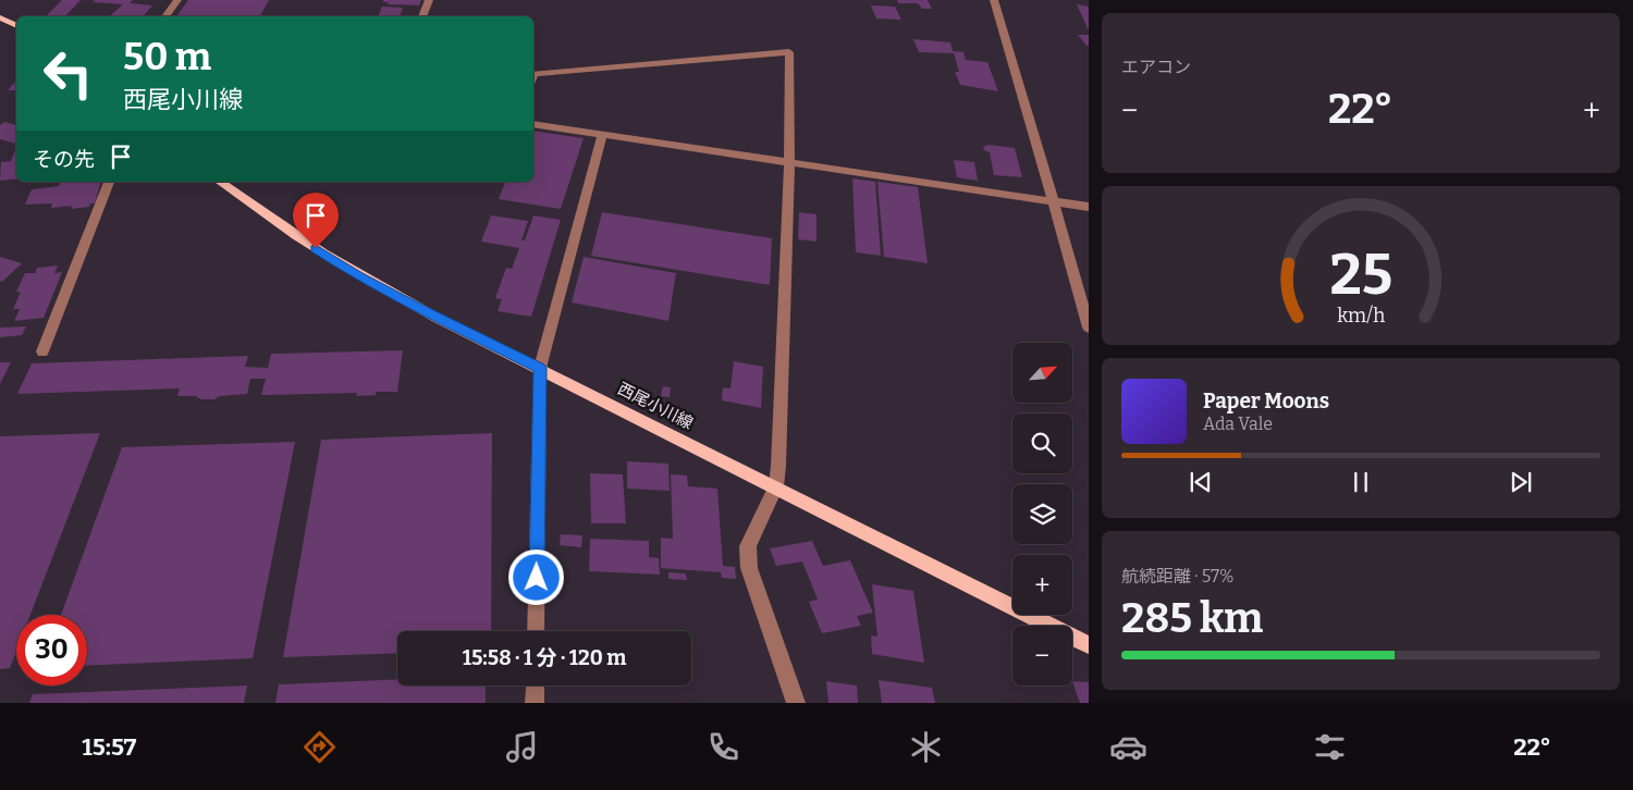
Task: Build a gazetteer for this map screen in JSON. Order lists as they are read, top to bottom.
{
  "streets": {
    "main road": ["西尾小川線"]
  },
  "north": "top right",
  "page": {
    "tile": [
      "エアコン",
      ["航続距離 · 57%", "285 km"]
    ],
    "turn": ["50 m", "西尾小川線"],
    "heat": ["−", "22°", "+"],
    "then": "その先",
    "map_buttons": ["+", "−"],
    "song": ["Paper Moons", "Ada Vale"],
    "limit": "30",
    "trip": "15:58 · 1 分 · 120 m",
    "tabs": ["15:57", "22°"],
    "gauge": ["25", "km/h"]
  }
}
